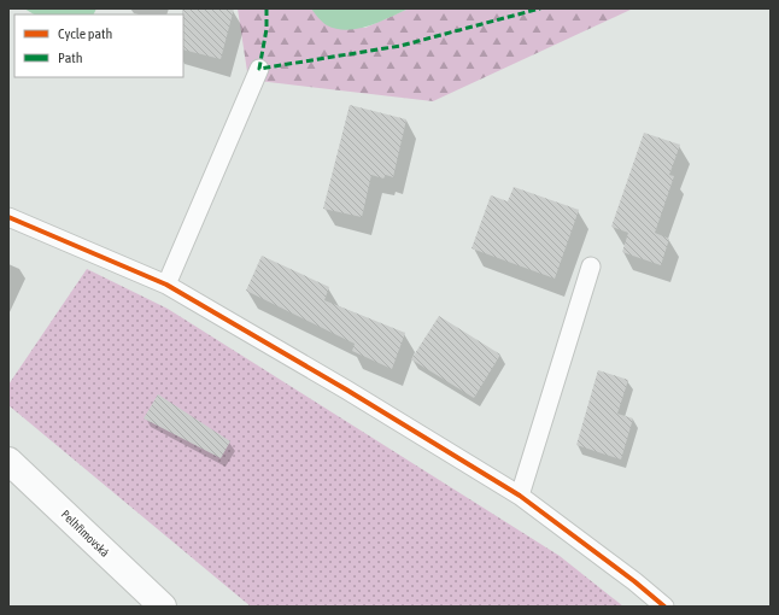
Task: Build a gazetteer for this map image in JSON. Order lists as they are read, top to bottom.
{
  "streets": {
    "main road": ["Pelhřimovská"]
  },
  "legend": ["Cycle path", "Path"]
}
